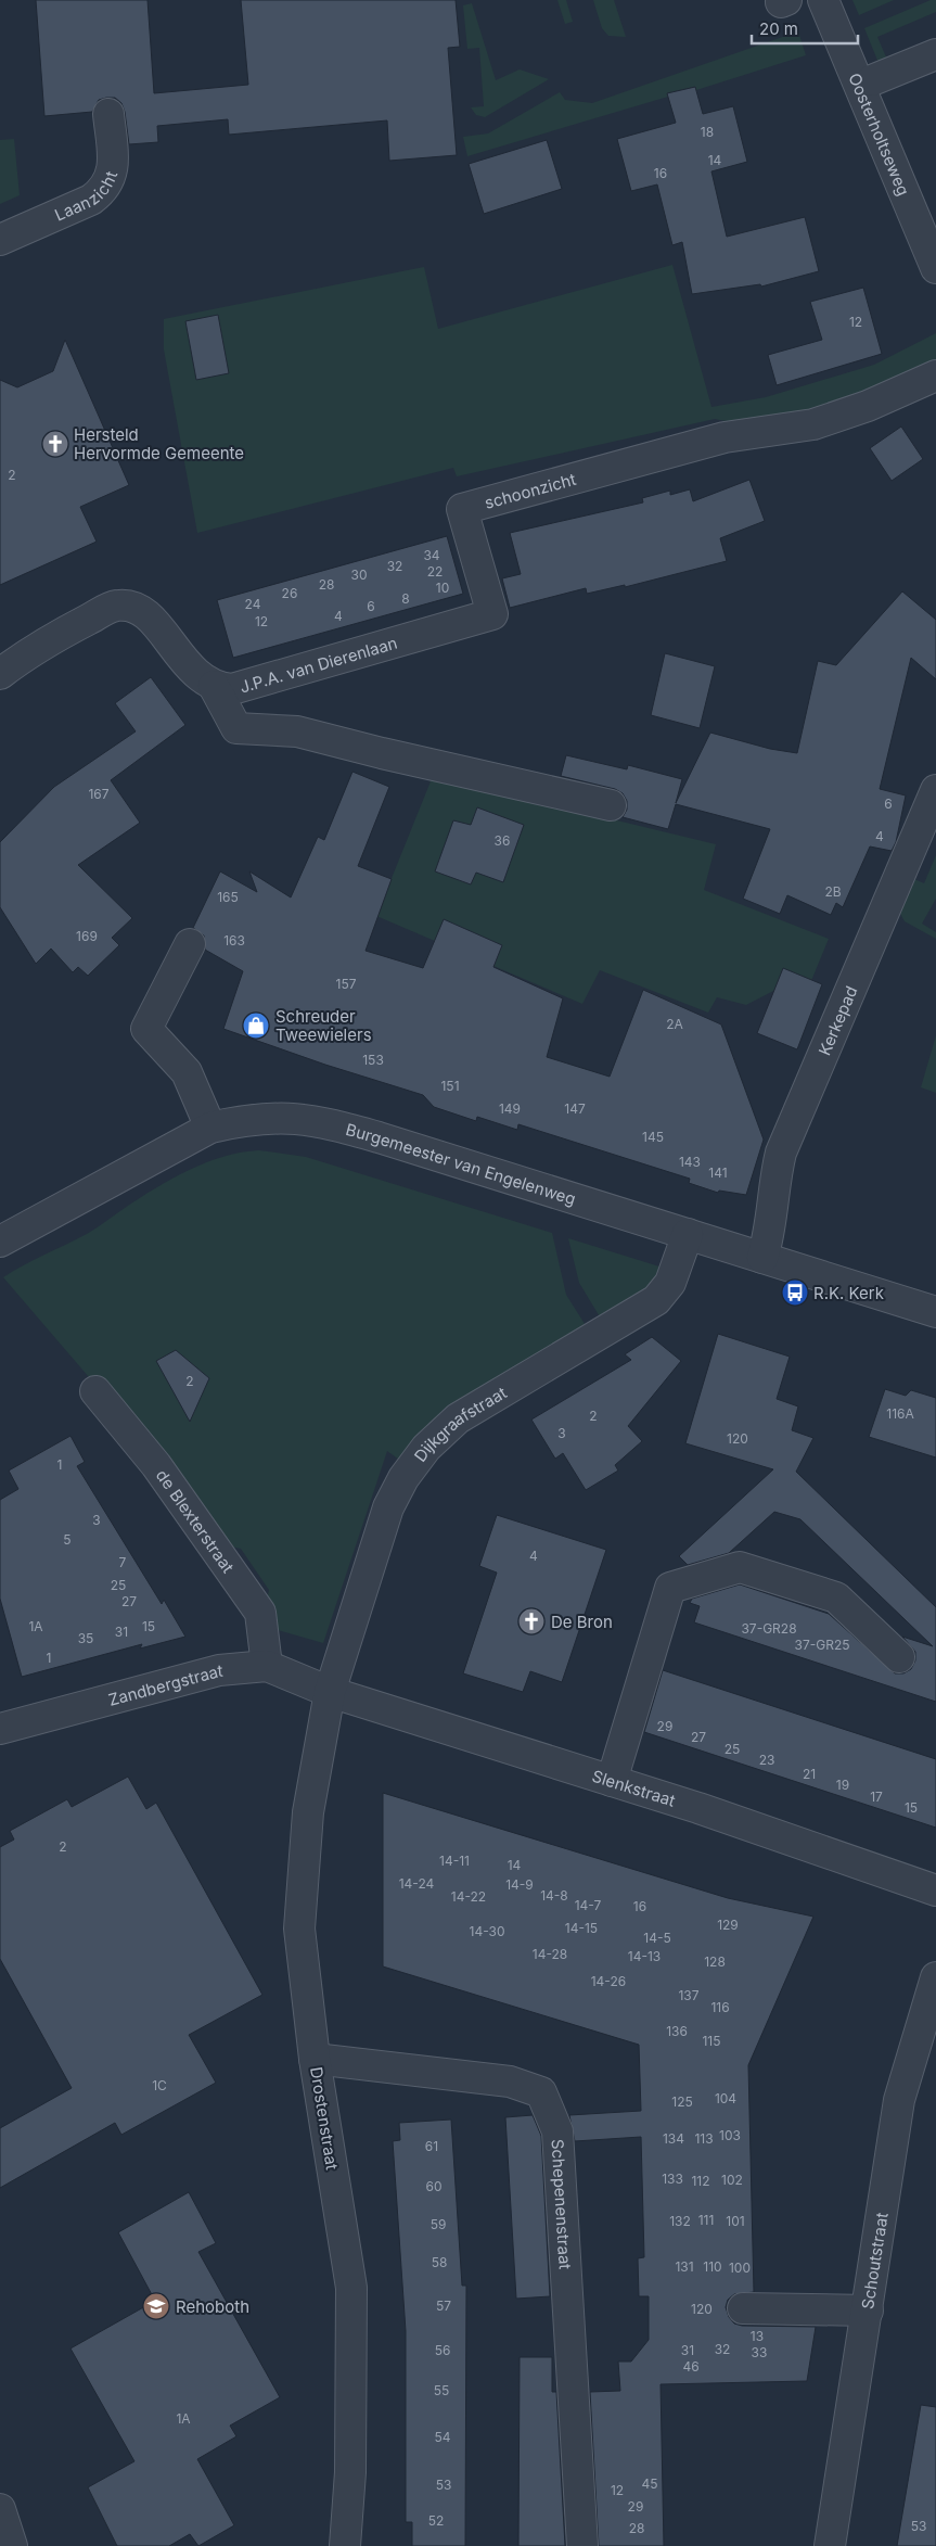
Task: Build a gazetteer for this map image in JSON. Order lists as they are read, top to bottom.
{
  "streets": {
    "street": [
      "Oosterholtseweg",
      "Laanzicht",
      "schoonzicht",
      "J.P.A. van Dierenlaan",
      "Kerkepad",
      "Burgemeester van Engelenweg",
      "Dijkgraafstraat",
      "de Blexterstraat",
      "Zandbergstraat",
      "Slenkstraat",
      "Drostenstraat",
      "Schepenenstraat",
      "Schoutstraat"
    ]
  },
  "crossings": [
    ["schoonzicht", "J.P.A. van Dierenlaan"],
    ["Kerkepad", "Burgemeester van Engelenweg"],
    ["Burgemeester van Engelenweg", "Dijkgraafstraat"],
    ["Dijkgraafstraat", "Zandbergstraat"],
    ["Dijkgraafstraat", "Slenkstraat"],
    ["Dijkgraafstraat", "Drostenstraat"],
    ["de Blexterstraat", "Zandbergstraat"],
    ["Zandbergstraat", "Slenkstraat"],
    ["Zandbergstraat", "Drostenstraat"],
    ["Slenkstraat", "Drostenstraat"],
    ["Drostenstraat", "Schepenenstraat"]
  ],
  "places": {
    "church": ["Hersteld Hervormde Gemeente", "De Bron"],
    "shop": ["Schreuder Tweewielers"],
    "bus stop": ["R.K. Kerk"],
    "school or university": ["Rehoboth"]
  },
  "house_numbers": [
    "18",
    "14",
    "16",
    "12",
    "2",
    "34",
    "32",
    "22",
    "30",
    "28",
    "10",
    "26",
    "8",
    "24",
    "6",
    "4",
    "12",
    "167",
    "6",
    "4",
    "36",
    "2B",
    "165",
    "169",
    "163",
    "157",
    "2A",
    "153",
    "151",
    "149",
    "147",
    "145",
    "143",
    "141",
    "2",
    "116A",
    "2",
    "3",
    "120",
    "1",
    "3",
    "5",
    "4",
    "7",
    "25",
    "27",
    "1A",
    "15",
    "37-GR28",
    "31",
    "35",
    "37-GR25",
    "1",
    "29",
    "27",
    "25",
    "23",
    "21",
    "19",
    "17",
    "15",
    "2",
    "14-11",
    "14",
    "14-24",
    "14-9",
    "14-8",
    "14-22",
    "14-7",
    "16",
    "129",
    "14-15",
    "14-30",
    "14-5",
    "14-28",
    "14-13",
    "128",
    "14-26",
    "137",
    "116",
    "136",
    "115",
    "1C",
    "104",
    "125",
    "103",
    "134",
    "113",
    "61",
    "133",
    "102",
    "112",
    "60",
    "111",
    "132",
    "101",
    "59",
    "58",
    "131",
    "110",
    "100",
    "57",
    "120",
    "13",
    "32",
    "56",
    "31",
    "33",
    "46",
    "55",
    "1A",
    "54",
    "45",
    "53",
    "12",
    "29",
    "52",
    "53",
    "28"
  ],
  "scale_bar": "20 m"
}
